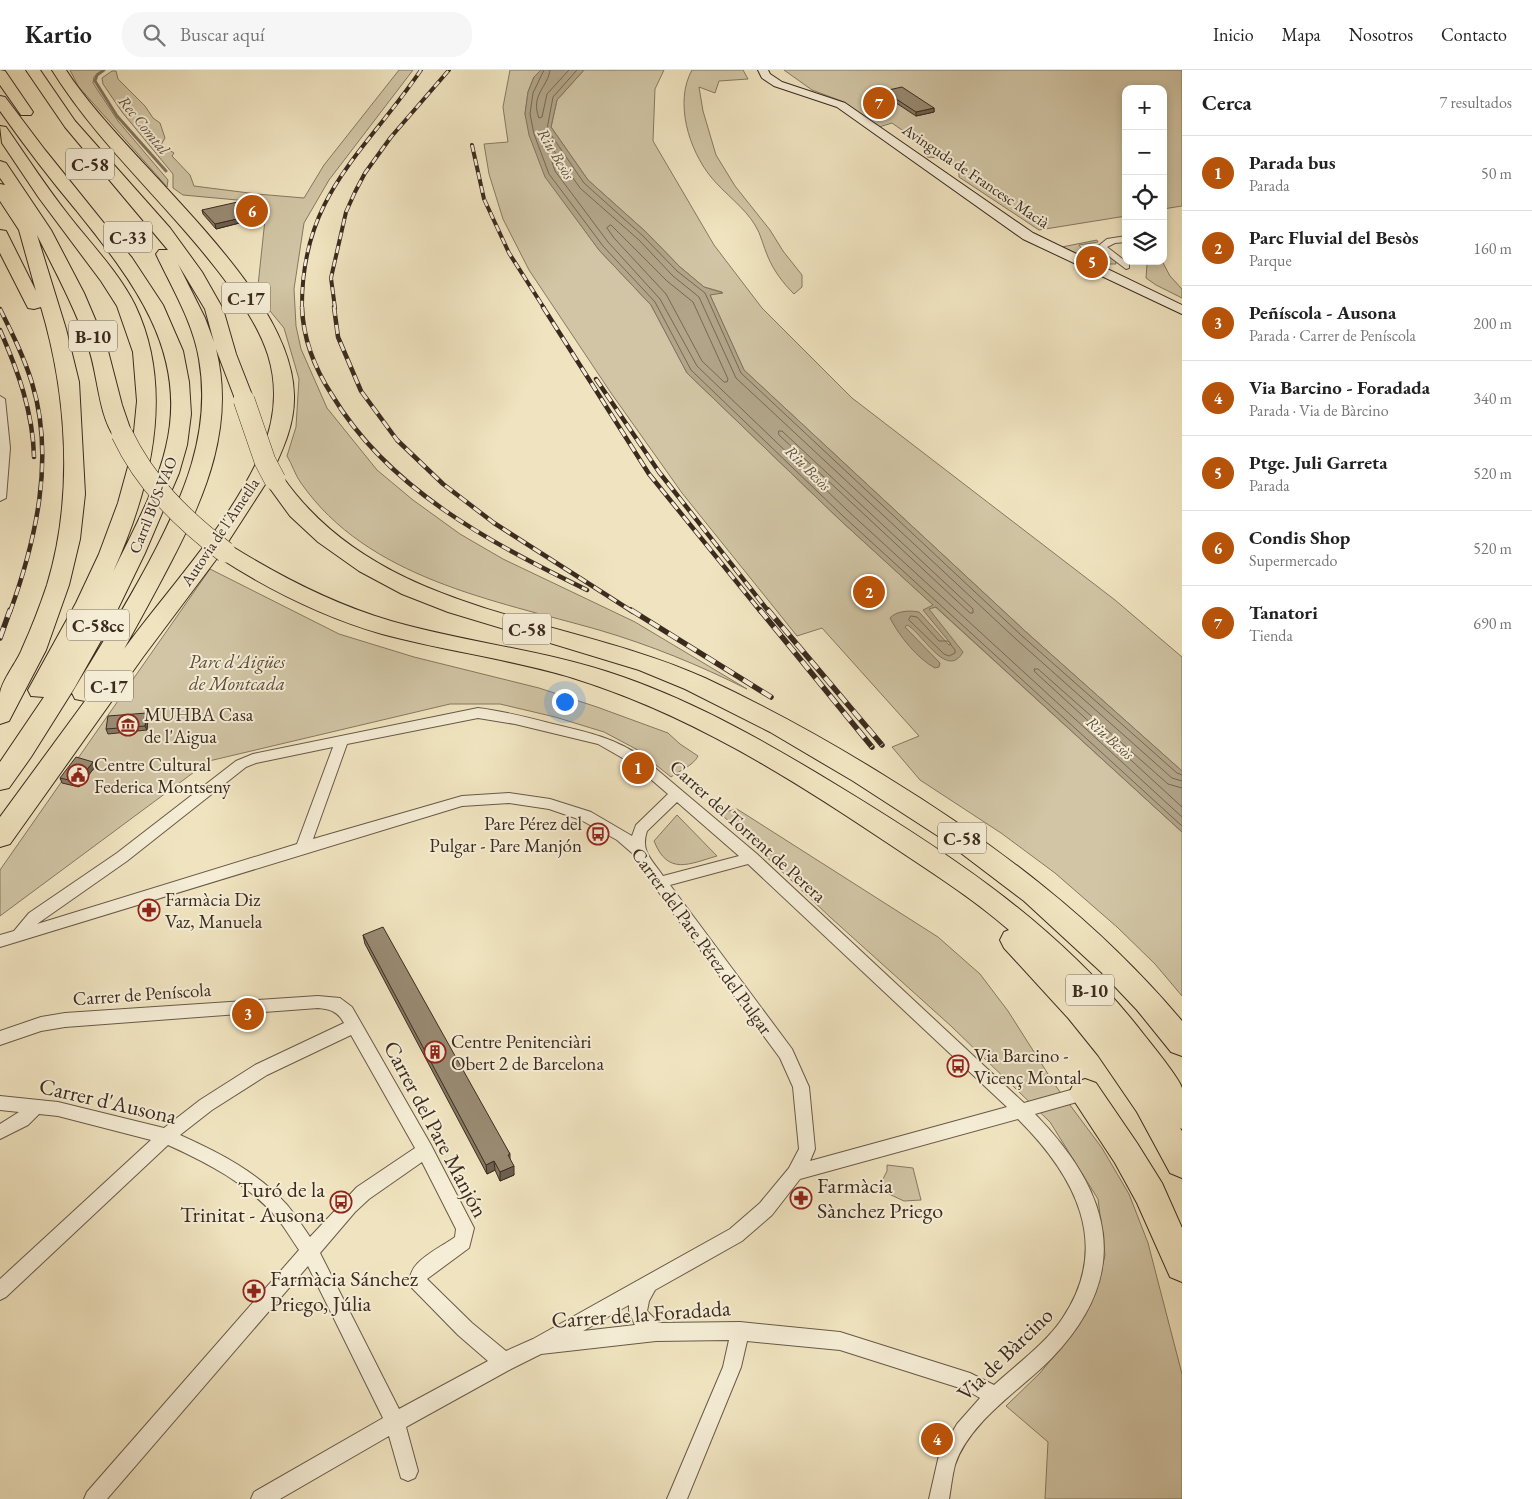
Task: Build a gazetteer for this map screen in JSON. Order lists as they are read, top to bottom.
{
  "streets": {
    "highway": [
      "C-58",
      "C-33",
      "C-17",
      "B-10",
      "Carril BUS-VAO",
      "Autovia de l'Ametlla",
      "C-58cc"
    ],
    "street": [
      "Avinguda de Francesc Macià",
      "Carrer del Torrent de Perera",
      "Carrer del Pare Pérez del Pulgar",
      "Carrer de Peníscola",
      "Carrer d'Ausona",
      "Carrer del Pare Manjón",
      "Carrer de la Foradada",
      "Via de Bàrcino"
    ]
  },
  "crossings": [
    ["C-58", "C-33"],
    ["C-33", "Carril BUS-VAO"],
    ["Carrer del Torrent de Perera", "Carrer del Pare Pérez del Pulgar"],
    ["Carrer del Torrent de Perera", "Via de Bàrcino"],
    ["Carrer del Pare Pérez del Pulgar", "Carrer de la Foradada"],
    ["Carrer de Peníscola", "Carrer del Pare Manjón"],
    ["Carrer d'Ausona", "Carrer de la Foradada"],
    ["Carrer del Pare Manjón", "Carrer de la Foradada"],
    ["Carrer de la Foradada", "Via de Bàrcino"]
  ],
  "water": ["Rec Comtal", "Riu Besòs"],
  "parks": ["Parc d'Aigües de Montcada"],
  "places": {
    "museum": ["MUHBA Casa de l'Aigua"],
    "public building": ["Centre Cultural Federica Montseny"],
    "bus stop": ["Pare Pérez del Pulgar - Pare Manjón", "Via Barcino - Vicenç Montal", "Turó de la Trinitat - Ausona"],
    "pharmacy": ["Farmàcia Diz Vaz, Manuela", "Farmàcia Sànchez Priego", "Farmàcia Sánchez Priego, Júlia"],
    "building": ["Centre Penitenciàri Obert 2 de Barcelona"]
  },
  "page": {
    "header": "Kartio",
    "search": "Buscar aquí",
    "nav": [
      "Inicio",
      "Mapa",
      "Nosotros",
      "Contacto"
    ],
    "heading": ["Cerca", "7 resultados"],
    "map_buttons": ["+", "−"],
    "pins": [
      "7",
      "6",
      "5",
      "2",
      "1",
      "3",
      "4"
    ],
    "list": [
      {
        "mark": "1",
        "name": "Parada bus",
        "note": "Parada",
        "value": "50 m"
      },
      {
        "mark": "2",
        "name": "Parc Fluvial del Besòs",
        "note": "Parque",
        "value": "160 m"
      },
      {
        "mark": "3",
        "name": "Peñíscola - Ausona",
        "note": "Parada · Carrer de Peníscola",
        "value": "200 m"
      },
      {
        "mark": "4",
        "name": "Via Barcino - Foradada",
        "note": "Parada · Via de Bàrcino",
        "value": "340 m"
      },
      {
        "mark": "5",
        "name": "Ptge. Juli Garreta",
        "note": "Parada",
        "value": "520 m"
      },
      {
        "mark": "6",
        "name": "Condis Shop",
        "note": "Supermercado",
        "value": "520 m"
      },
      {
        "mark": "7",
        "name": "Tanatori",
        "note": "Tienda",
        "value": "690 m"
      }
    ]
  }
}
